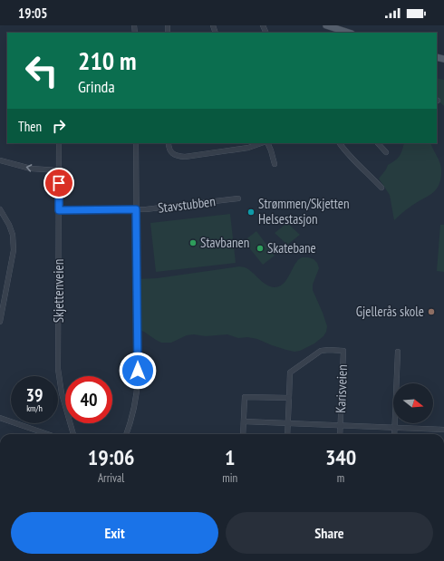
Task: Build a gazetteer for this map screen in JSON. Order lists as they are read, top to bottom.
{
  "streets": {
    "street": ["Stavstubben", "Skjettenveien", "Karisveien"]
  },
  "crossings": [
    ["Stavstubben", "Skjettenveien"]
  ],
  "places": [
    "Strømmen/Skjetten Helsestasjon",
    "Stavbanen",
    "Skatebane",
    "Gjellerås skole"
  ],
  "north": "right",
  "page": {
    "status": "19:05",
    "turn": ["210 m", "Grinda"],
    "then": "Then",
    "speed": "39 km/h",
    "limit": "40",
    "eta": [
      "19:06",
      "Arrival",
      "1",
      "min",
      "340",
      "m"
    ],
    "buttons": ["Exit", "Share"]
  }
}
